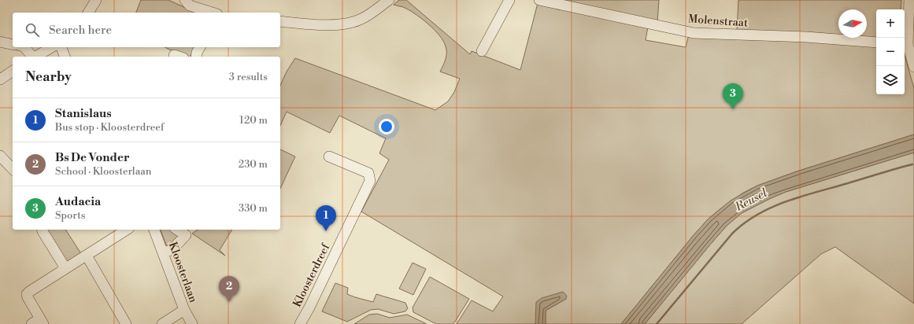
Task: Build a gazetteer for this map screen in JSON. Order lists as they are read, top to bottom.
{
  "streets": {
    "street": ["Molenstraat", "Kloosterlaan", "Kloosterdreef"]
  },
  "water": ["Reusel"],
  "north": "right",
  "page": {
    "map_buttons": ["+", "−"],
    "search": "Search here",
    "heading": ["Nearby", "3 results"],
    "pins": ["3", "1", "2"],
    "list": [
      {
        "mark": "1",
        "name": "Stanislaus",
        "note": "Bus stop · Kloosterdreef",
        "value": "120 m"
      },
      {
        "mark": "2",
        "name": "Bs De Vonder",
        "note": "School · Kloosterlaan",
        "value": "230 m"
      },
      {
        "mark": "3",
        "name": "Audacia",
        "note": "Sports",
        "value": "330 m"
      }
    ]
  }
}
